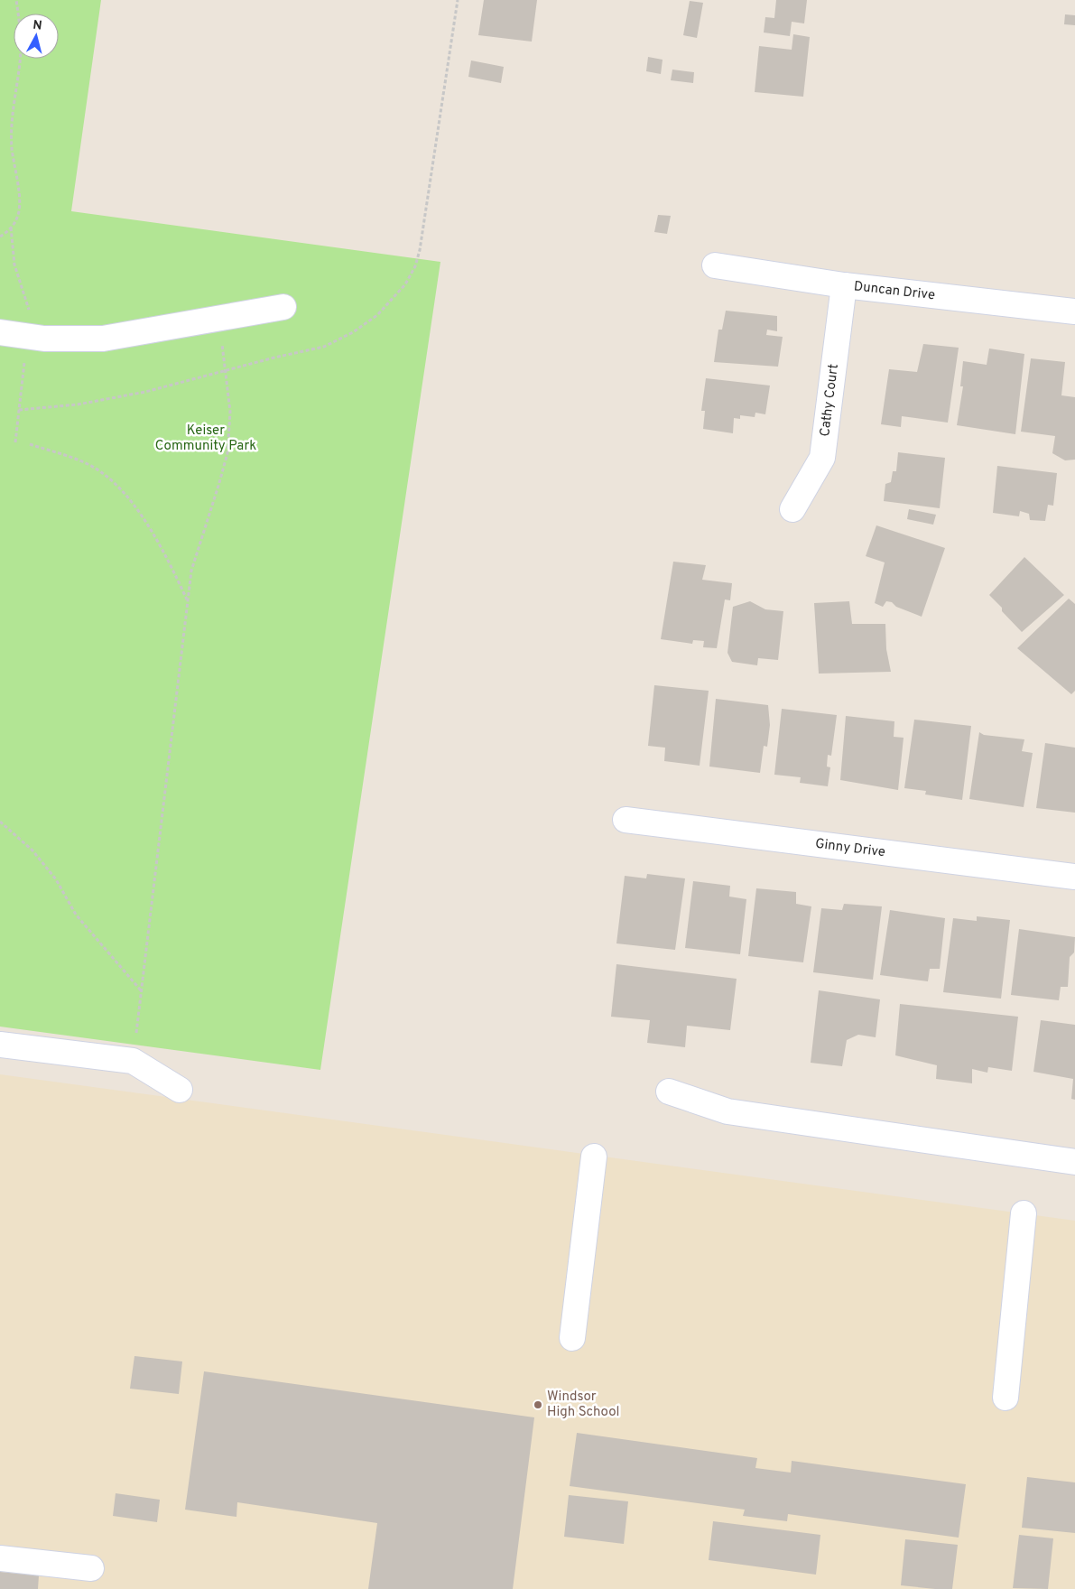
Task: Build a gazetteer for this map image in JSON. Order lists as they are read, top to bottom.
{
  "streets": {
    "street": ["Duncan Drive", "Cathy Court", "Ginny Drive"]
  },
  "crossings": [
    ["Duncan Drive", "Cathy Court"]
  ],
  "parks": ["Keiser Community Park"],
  "places": ["Windsor High School"],
  "north": "top"
}
